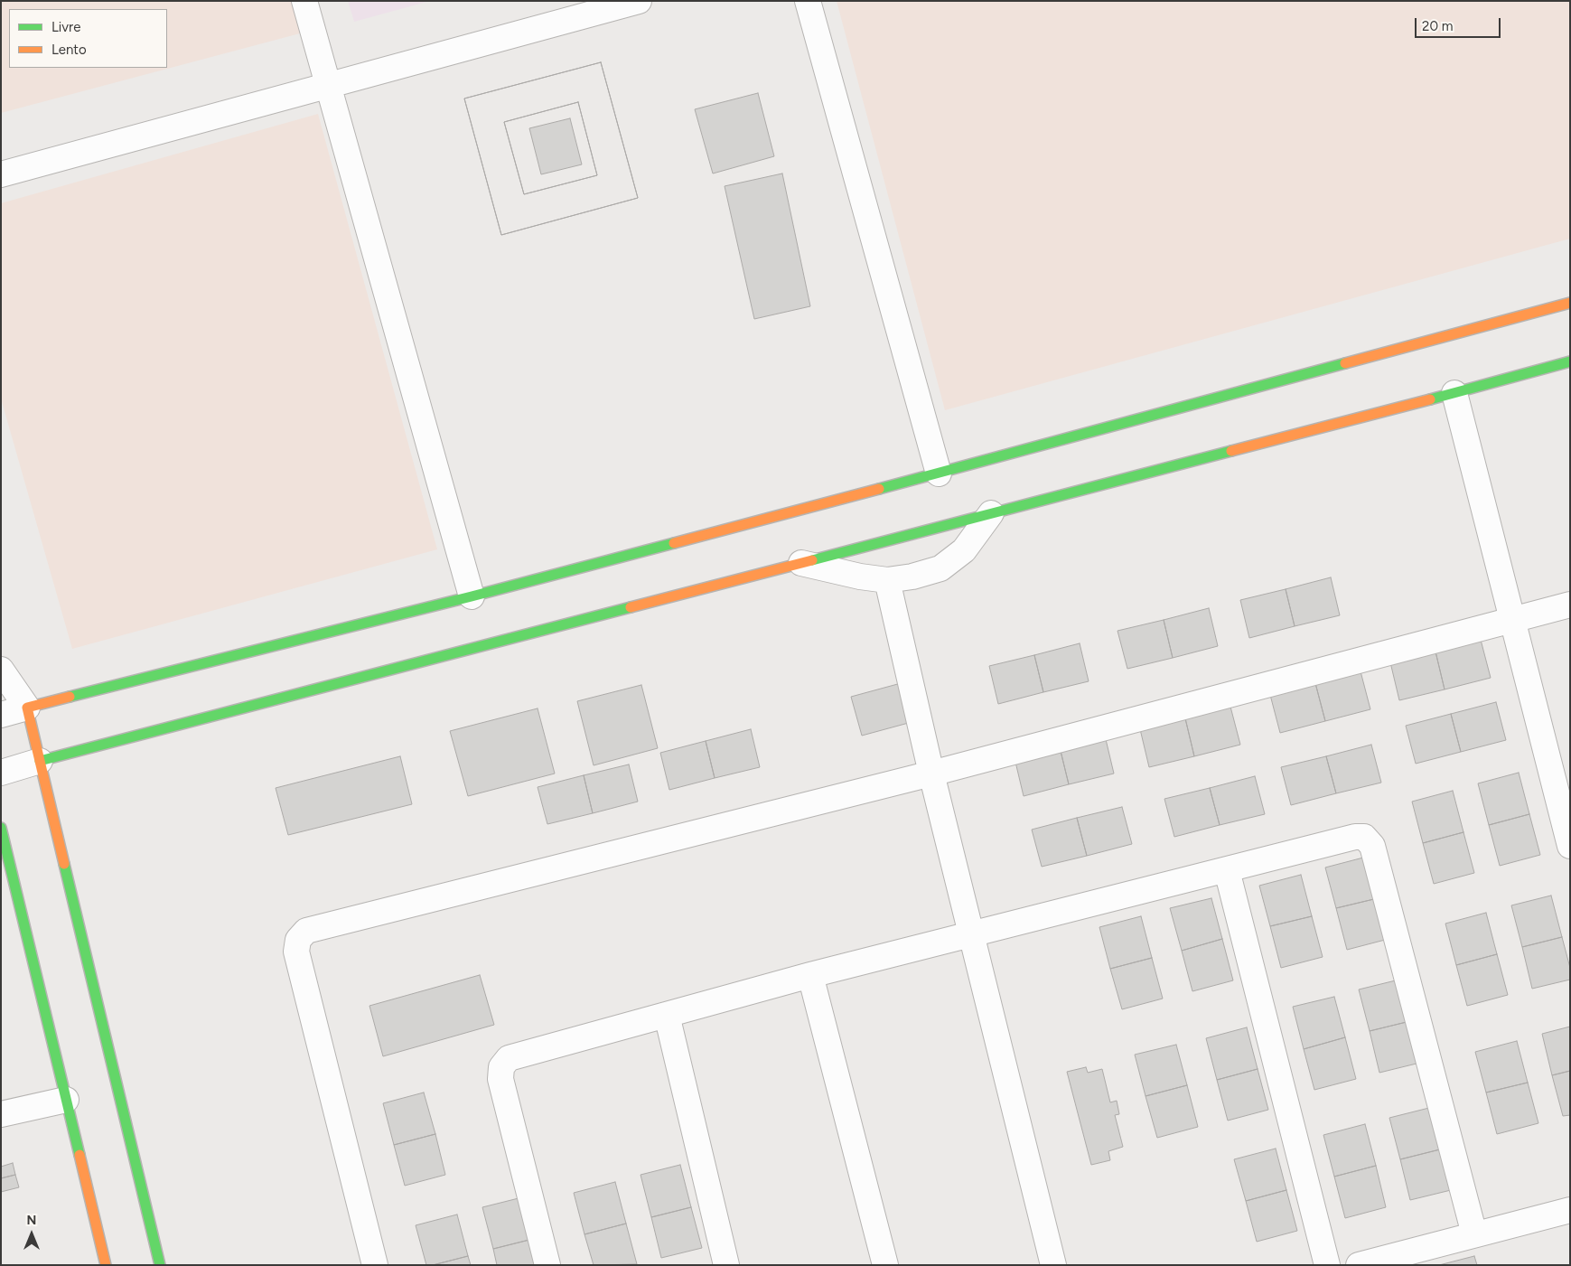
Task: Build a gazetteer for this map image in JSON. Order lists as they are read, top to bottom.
{
  "legend": ["Livre", "Lento"],
  "scale_bar": "20 m",
  "north": "top"
}
